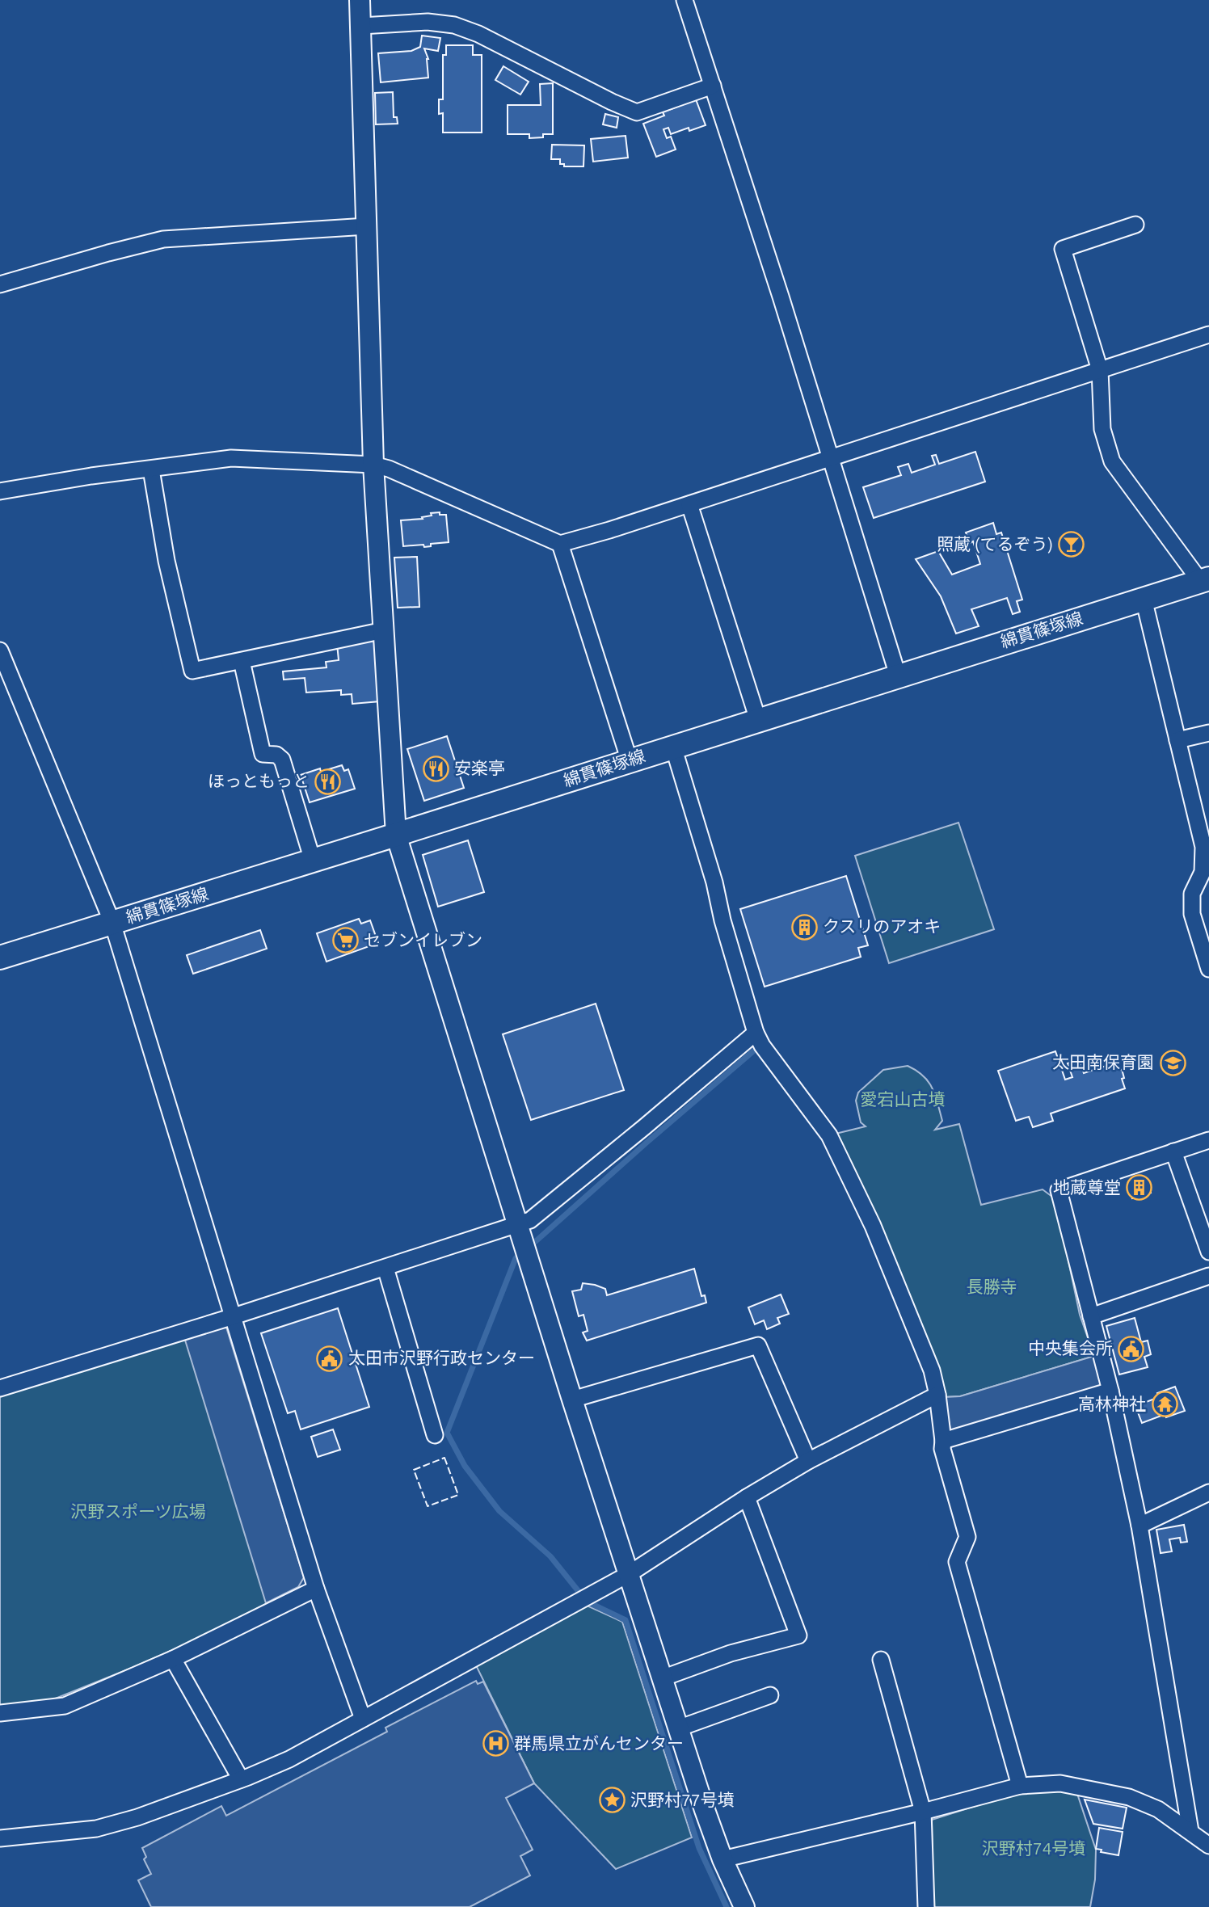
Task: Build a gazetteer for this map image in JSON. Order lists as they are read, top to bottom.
{
  "streets": {
    "main road": ["綿貫篠塚線"]
  },
  "parks": [
    "愛宕山古墳",
    "長勝寺",
    "沢野スポーツ広場",
    "沢野村74号墳"
  ],
  "places": {
    "bar": ["照蔵 (てるぞう)"],
    "restaurant": ["安楽亭", "ほっともっと"],
    "building": ["クスリのアオキ", "地蔵尊堂"],
    "supermarket": ["セブンイレブン"],
    "school or university": ["太田南保育園"],
    "public building": ["中央集会所", "太田市沢野行政センター"],
    "temple": ["高林神社"],
    "hospital": ["群馬県立がんセンター"],
    "place": ["沢野村77号墳"]
  }
}
